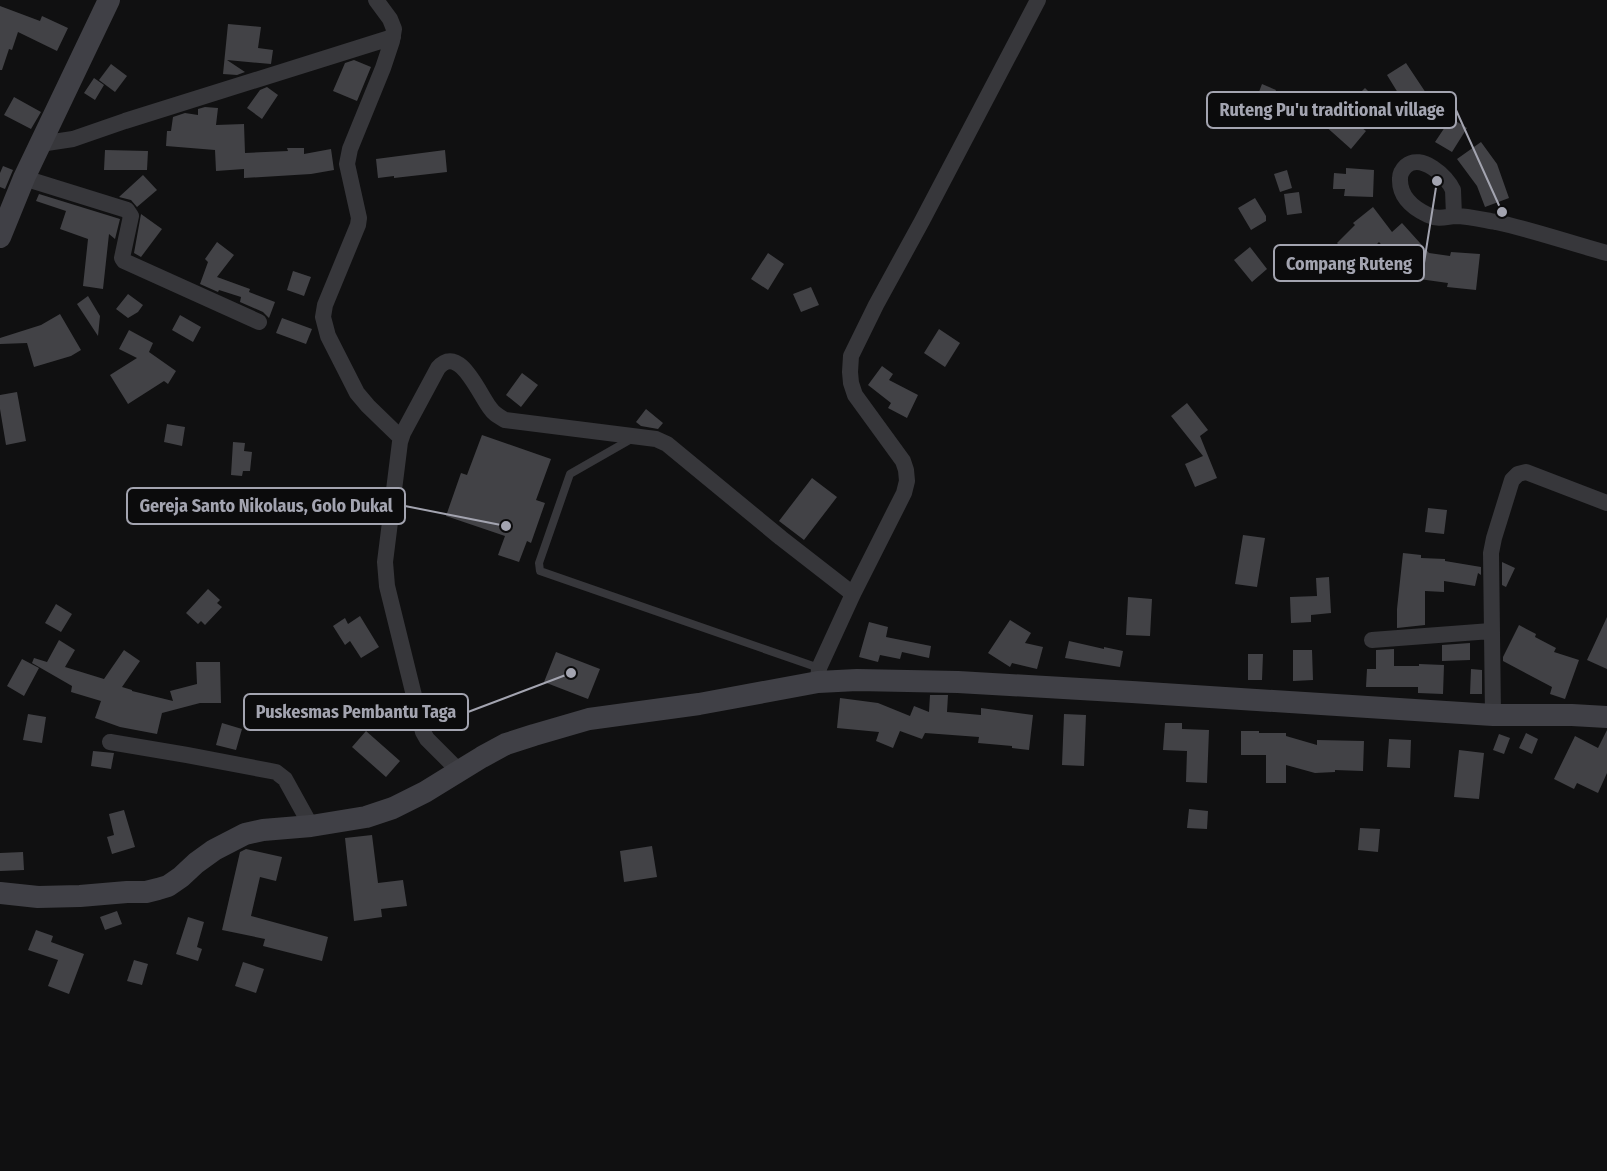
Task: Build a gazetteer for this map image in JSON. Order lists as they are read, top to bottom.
{
  "places": [
    "Compang Ruteng",
    "Ruteng Pu'u traditional village",
    "Gereja Santo Nikolaus, Golo Dukal",
    "Puskesmas Pembantu Taga"
  ]
}
